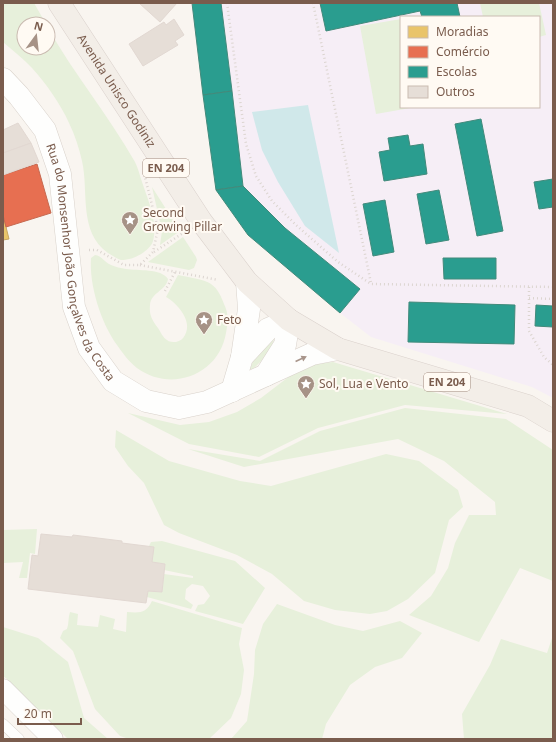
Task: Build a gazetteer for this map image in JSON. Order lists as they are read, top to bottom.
{
  "streets": {
    "main road": ["Avenida Unisco Godiniz", "EN 204"],
    "street": ["Rua do Monsenhor João Gonçalves da Costa"]
  },
  "crossings": [
    ["Avenida Unisco Godiniz", "EN 204"],
    ["Avenida Unisco Godiniz", "Rua do Monsenhor João Gonçalves da Costa"],
    ["EN 204", "Rua do Monsenhor João Gonçalves da Costa"]
  ],
  "places": {
    "place": ["Second Growing Pillar", "Feto", "Sol, Lua e Vento"]
  },
  "legend": [
    "Moradias",
    "Comércio",
    "Escolas",
    "Outros"
  ],
  "scale_bar": "20 m",
  "north": "top"
}
